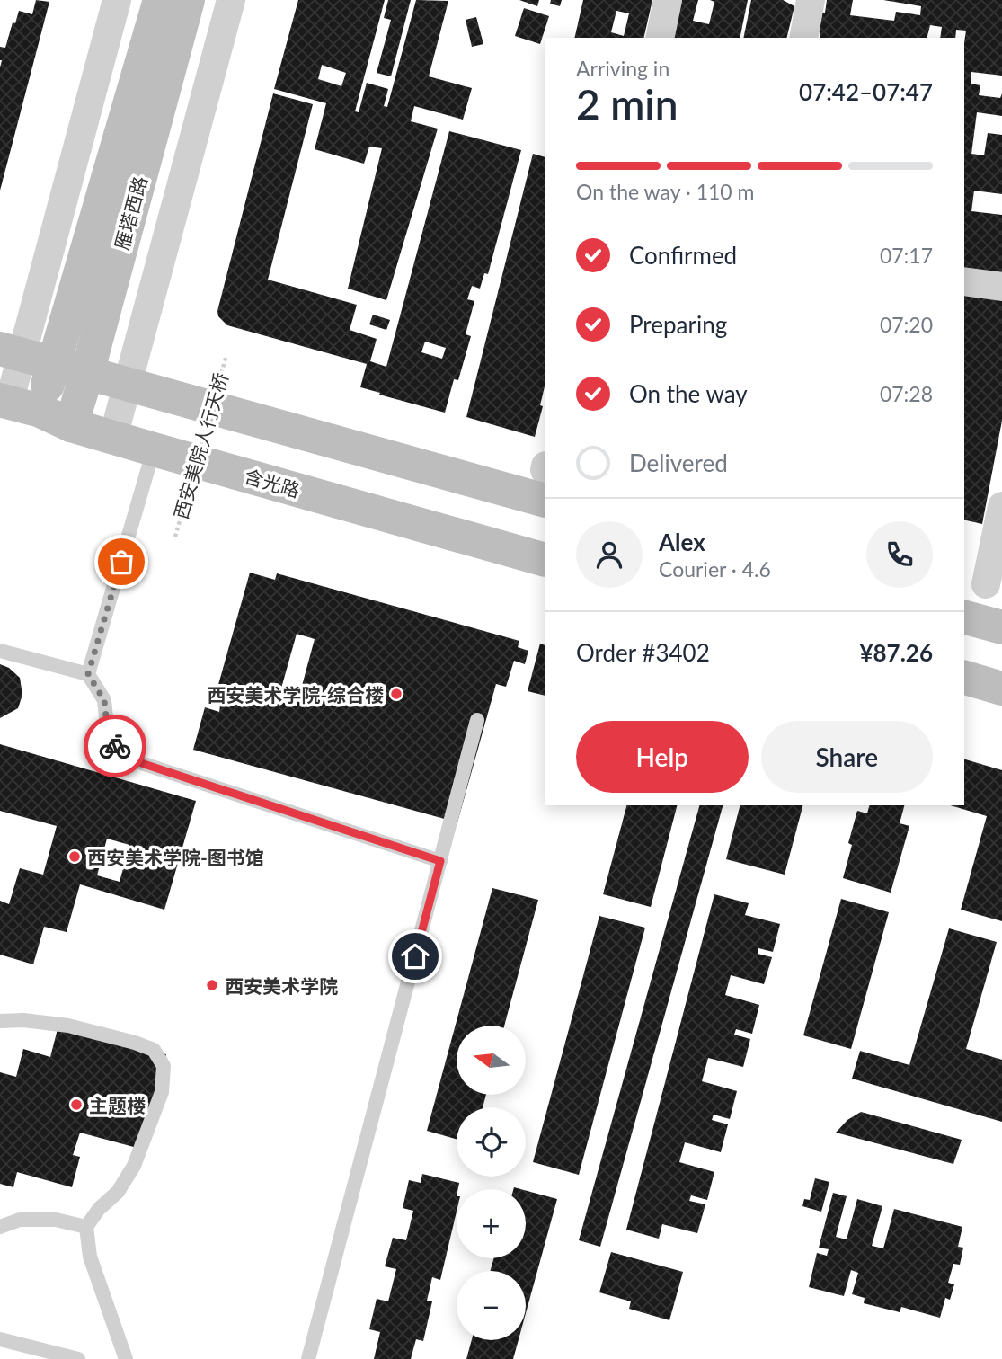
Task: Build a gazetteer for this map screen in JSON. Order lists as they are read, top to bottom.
{
  "streets": {
    "main road": ["雁塔西路", "含光路"],
    "path": ["西安美院人行天桥"]
  },
  "crossings": [
    ["雁塔西路", "含光路"]
  ],
  "places": [
    "西安美术学院-综合楼",
    "西安美术学院-图书馆",
    "西安美术学院",
    "主题楼"
  ],
  "north": "left",
  "page": {
    "heading": ["2 min", "Arriving in", "07:42–07:47"],
    "panel": [
      "Alex",
      "Courier · 4.6",
      "Order #3402",
      "¥87.26"
    ],
    "bar": "On the way · 110 m",
    "list": [
      ["Confirmed", "07:17"],
      ["Preparing", "07:20"],
      ["On the way", "07:28"],
      "Delivered"
    ],
    "buttons": ["Help", "Share"],
    "map_buttons": ["+", "−"]
  }
}
